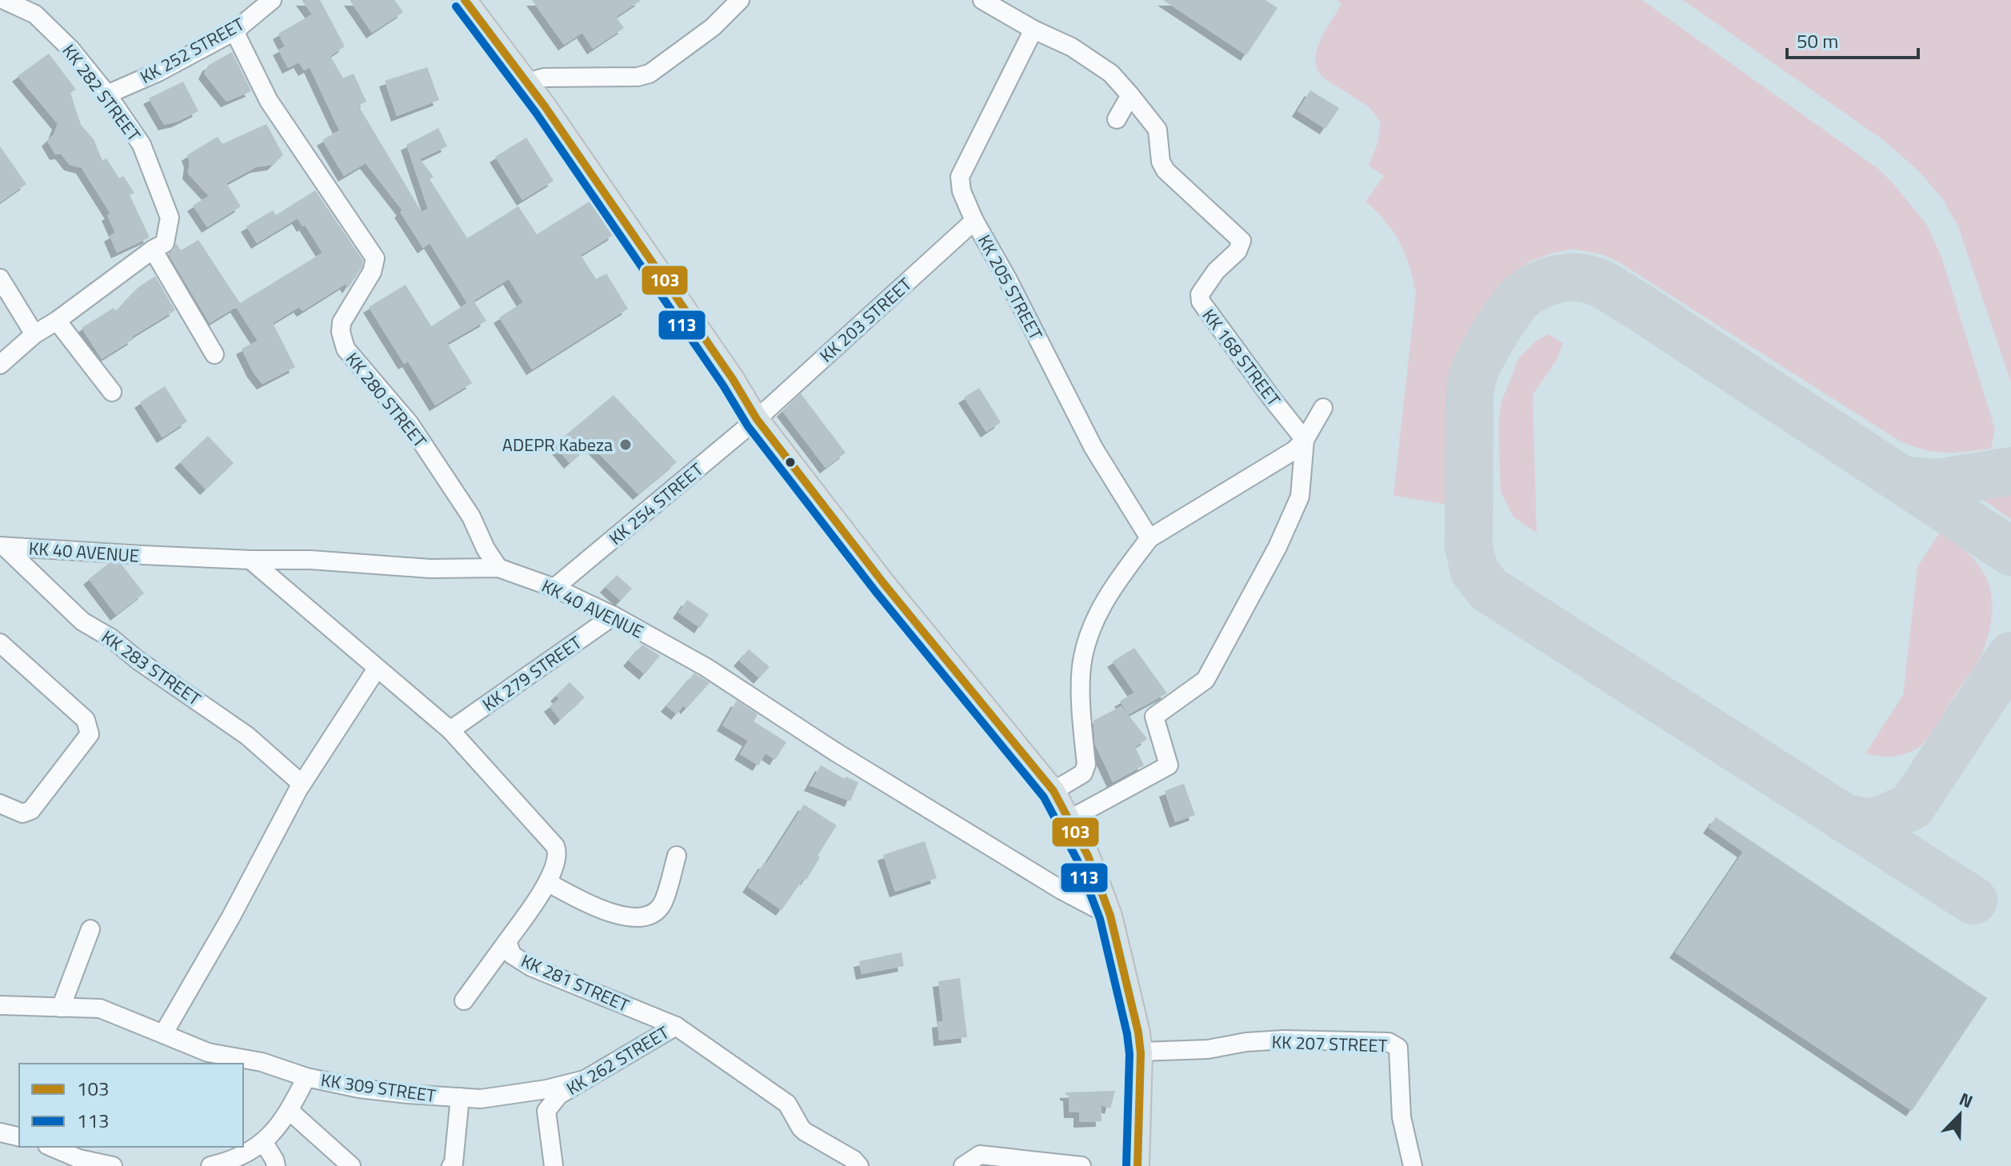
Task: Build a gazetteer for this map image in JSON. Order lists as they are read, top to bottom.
{
  "streets": {
    "street": [
      "KK 252 STREET",
      "KK 282 STREET",
      "KK 205 STREET",
      "KK 203 STREET",
      "KK 168 STREET",
      "KK 280 STREET",
      "KK 254 STREET",
      "KK 40 AVENUE",
      "KK 283 STREET",
      "KK 279 STREET",
      "KK 281 STREET",
      "KK 207 STREET",
      "KK 262 STREET",
      "KK 309 STREET"
    ]
  },
  "crossings": [
    ["KK 252 STREET", "KK 282 STREET"],
    ["KK 252 STREET", "KK 280 STREET"],
    ["KK 205 STREET", "KK 203 STREET"],
    ["KK 203 STREET", "KK 254 STREET"],
    ["KK 280 STREET", "KK 40 AVENUE"],
    ["KK 254 STREET", "KK 40 AVENUE"],
    ["KK 40 AVENUE", "KK 283 STREET"],
    ["KK 40 AVENUE", "KK 279 STREET"],
    ["KK 40 AVENUE", "KK 281 STREET"],
    ["KK 279 STREET", "KK 281 STREET"],
    ["KK 281 STREET", "KK 262 STREET"],
    ["KK 262 STREET", "KK 309 STREET"]
  ],
  "places": ["ADEPR Kabeza"],
  "lines": ["transit line 103", "transit line 113"],
  "legend": ["103", "113"],
  "scale_bar": "50 m",
  "north": "top right"
}
